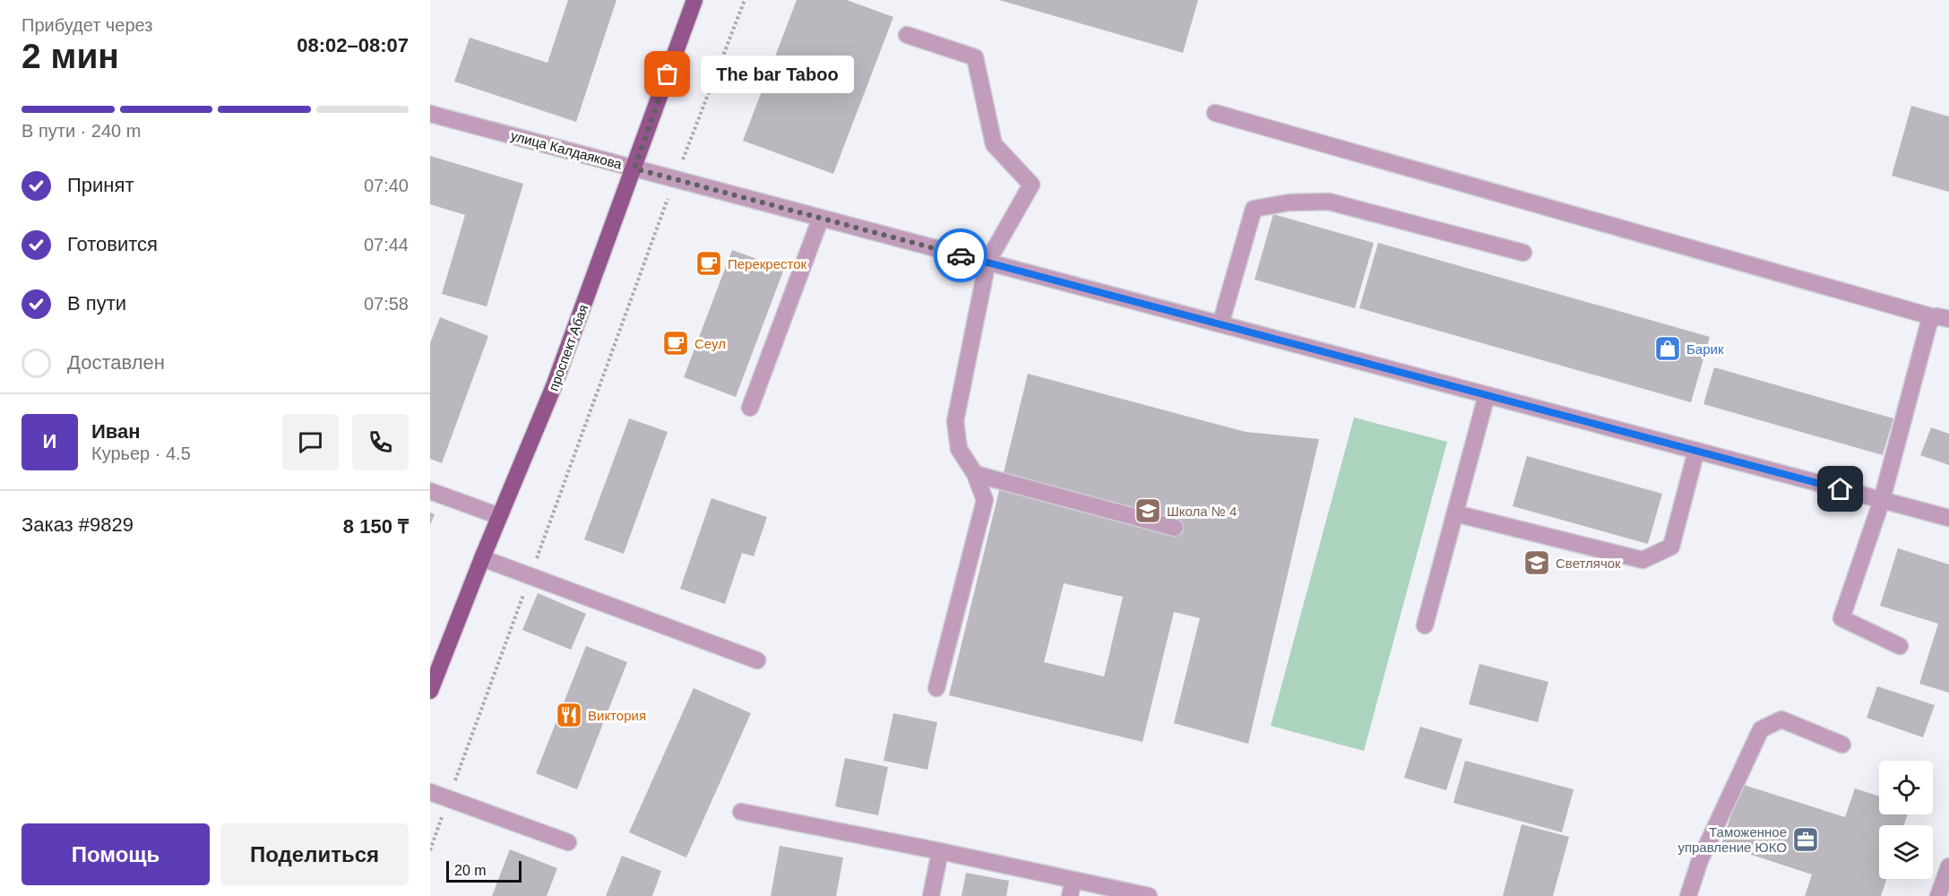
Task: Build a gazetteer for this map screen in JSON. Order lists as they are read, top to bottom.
{
  "streets": {
    "main road": ["проспект Абая"],
    "street": ["улица Калдаякова"]
  },
  "crossings": [
    ["улица Калдаякова", "проспект Абая"]
  ],
  "places": {
    "other": ["The bar Taboo"],
    "cafe": ["Перекресток", "Сеул"],
    "shop": ["Барик"],
    "school or university": ["Школа № 4", "Светлячок"],
    "restaurant": ["Виктория"],
    "office": ["Таможенное управление ЮКО"]
  },
  "scale_bar": "20 m",
  "page": {
    "heading": ["2 мин", "Прибудет через", "08:02–08:07"],
    "panel": [
      "Иван",
      "Курьер · 4.5",
      "Заказ #9829",
      "8 150 ₸"
    ],
    "bubble": "The bar Taboo",
    "bar": "В пути · 240 m",
    "list": [
      ["Принят", "07:40"],
      ["Готовится", "07:44"],
      ["В пути", "07:58"],
      "Доставлен"
    ],
    "round": "И",
    "buttons": ["Помощь", "Поделиться"],
    "scale": "20 m"
  }
}
